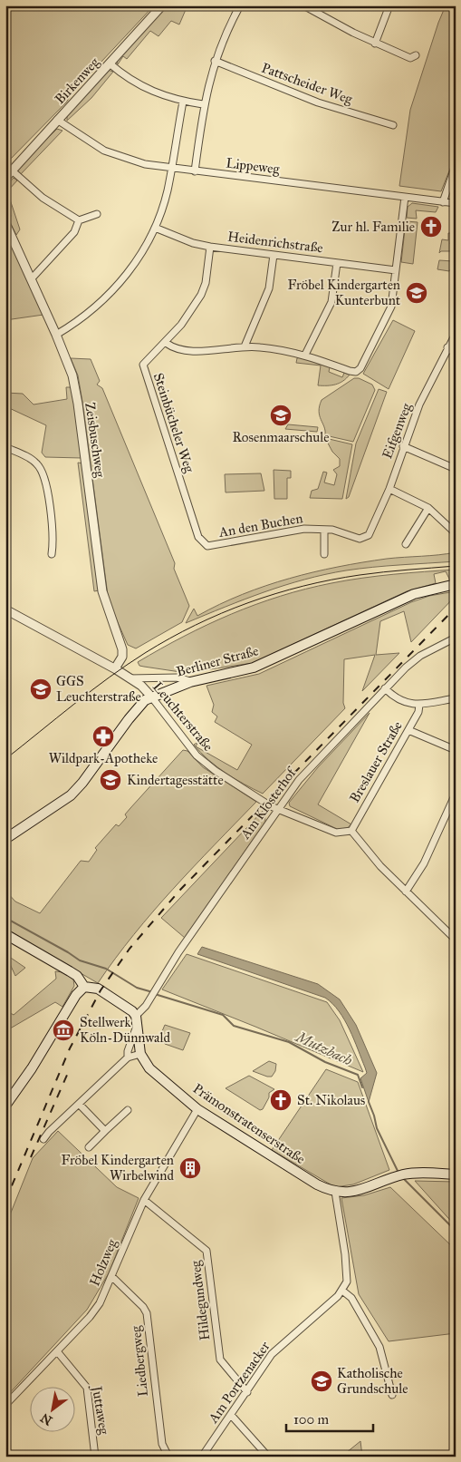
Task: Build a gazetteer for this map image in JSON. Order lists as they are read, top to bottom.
{
  "streets": {
    "main road": ["Berliner Straße", "Prämonstratenserstraße"],
    "street": [
      "Birkenweg",
      "Pattscheider Weg",
      "Lippeweg",
      "Heidenrichstraße",
      "Steinbücheler Weg",
      "Eifgenweg",
      "Zeisbuschweg",
      "An den Buchen",
      "Leuchterstraße",
      "Breslauer Straße",
      "Am Klosterhof",
      "Holzweg",
      "Hildegundweg",
      "Liedbergweg",
      "Am Portzenacker",
      "Juttaweg"
    ]
  },
  "crossings": [
    ["Birkenweg", "Lippeweg"],
    ["Heidenrichstraße", "Steinbücheler Weg"],
    ["Steinbücheler Weg", "An den Buchen"],
    ["Eifgenweg", "An den Buchen"],
    ["Zeisbuschweg", "Leuchterstraße"],
    ["Berliner Straße", "Leuchterstraße"],
    ["Leuchterstraße", "Breslauer Straße"],
    ["Leuchterstraße", "Am Klosterhof"],
    ["Prämonstratenserstraße", "Holzweg"],
    ["Holzweg", "Hildegundweg"],
    ["Holzweg", "Liedbergweg"],
    ["Holzweg", "Juttaweg"],
    ["Hildegundweg", "Am Portzenacker"]
  ],
  "water": ["Mutzbach"],
  "places": {
    "church": ["Zur hl. Familie", "St. Nikolaus"],
    "school or university": [
      "Fröbel Kindergarten Kunterbunt",
      "Rosenmaarschule",
      "GGS Leuchterstraße",
      "Kindertagesstätte",
      "Katholische Grundschule"
    ],
    "pharmacy": ["Wildpark-Apotheke"],
    "museum": ["Stellwerk Köln-Dünnwald"],
    "building": ["Fröbel Kindergarten Wirbelwind"]
  },
  "scale_bar": "100 m",
  "north": "bottom left"
}
